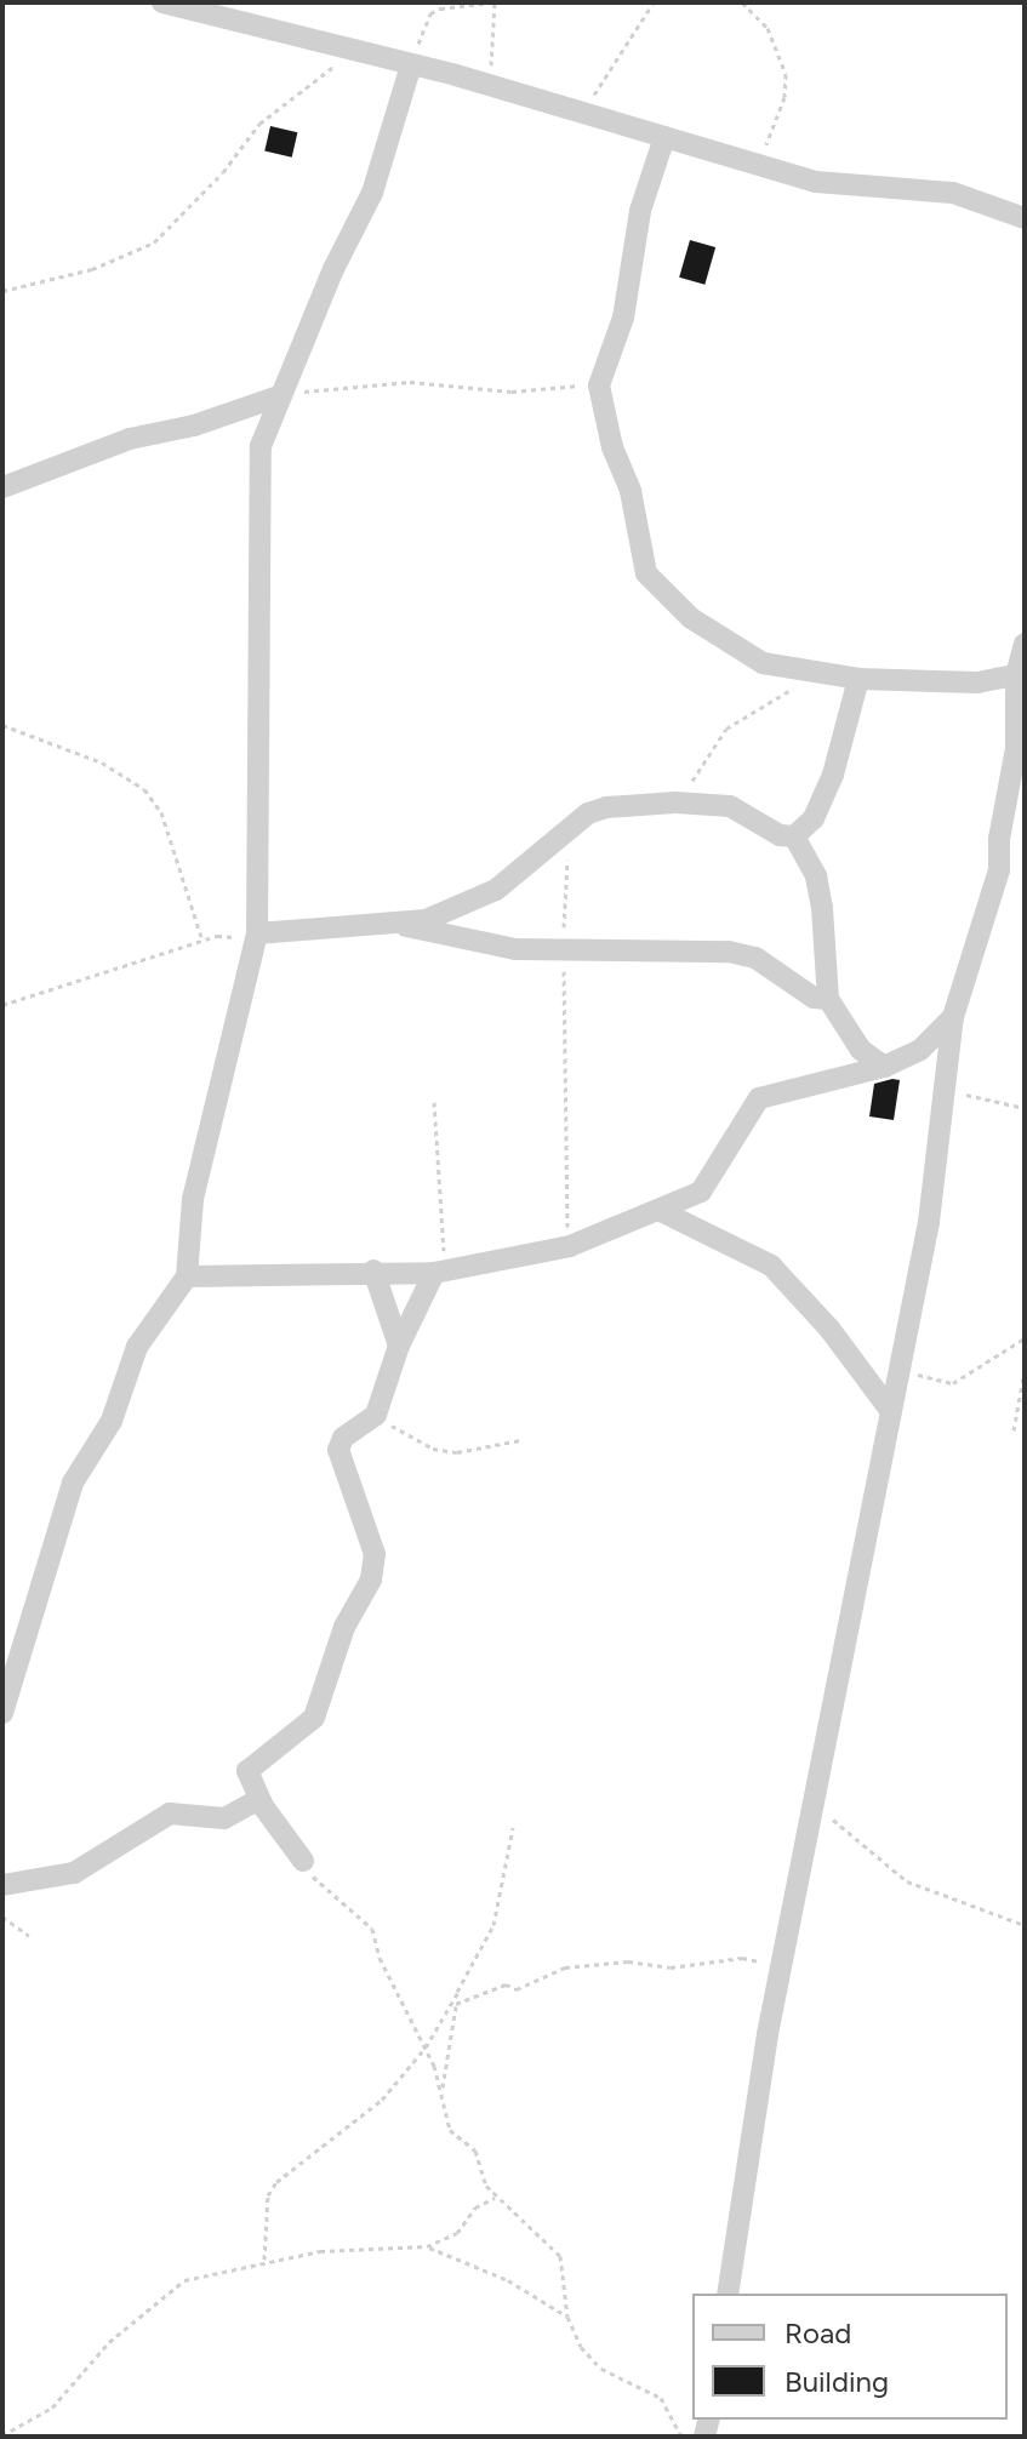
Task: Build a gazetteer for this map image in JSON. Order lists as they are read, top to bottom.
{
  "legend": ["Road", "Building"]
}
